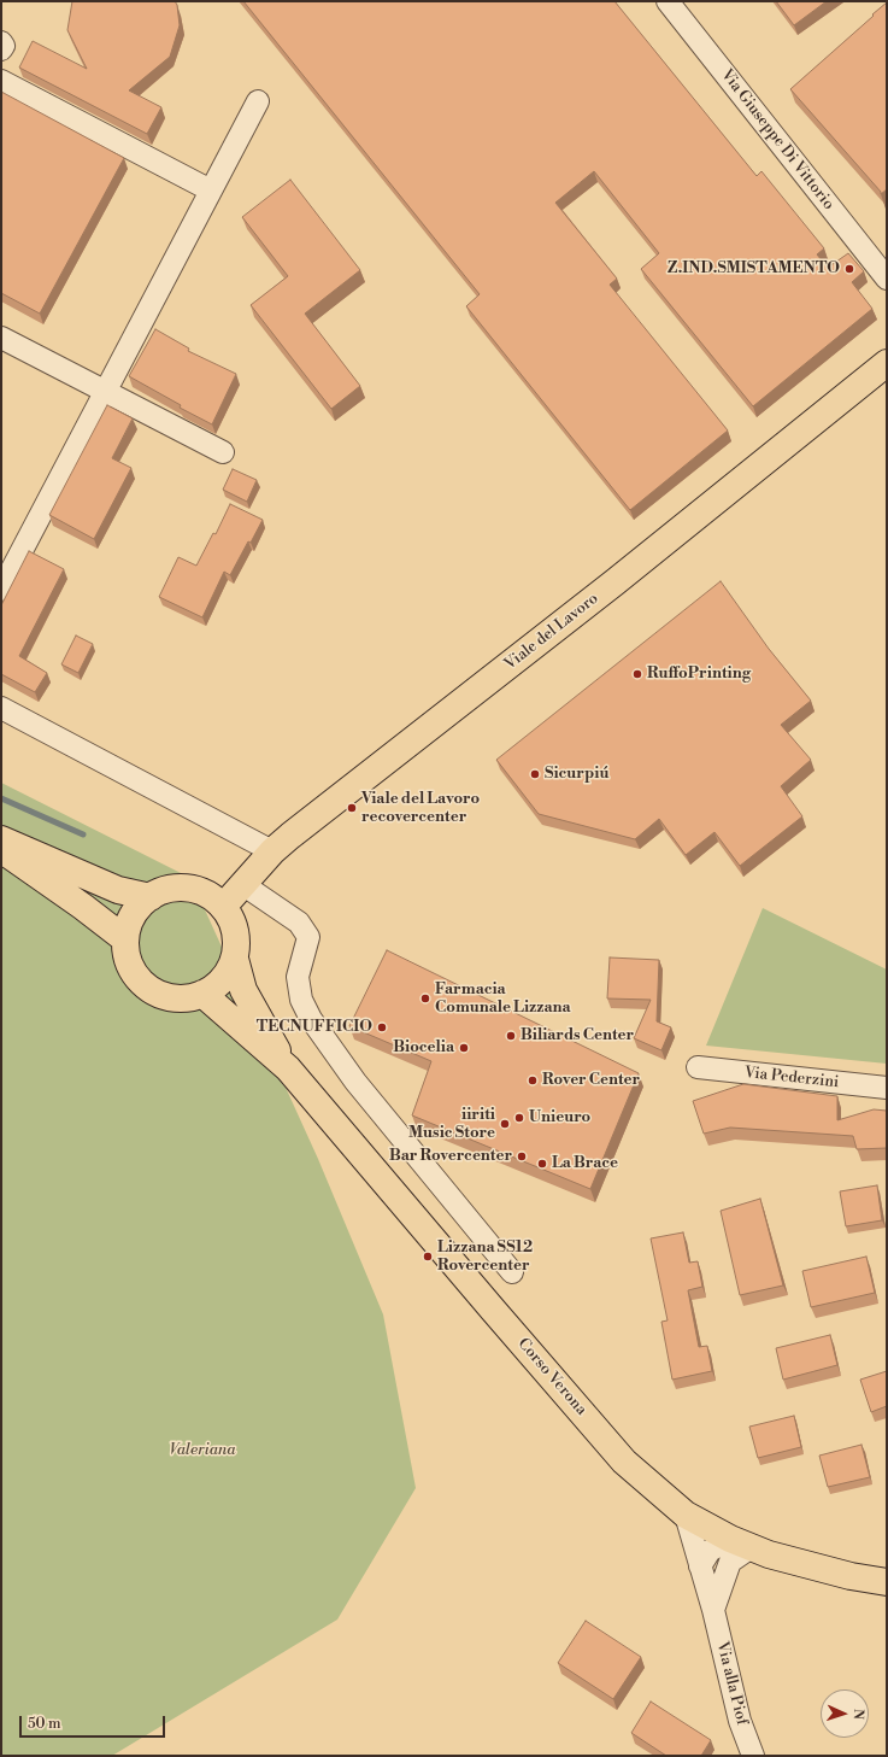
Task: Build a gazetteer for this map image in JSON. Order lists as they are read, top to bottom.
{
  "streets": {
    "main road": ["Viale del Lavoro", "Corso Verona"],
    "street": ["Via Giuseppe Di Vittorio", "Via Pederzini", "Via alla Piof"]
  },
  "crossings": [
    ["Corso Verona", "Via alla Piof"]
  ],
  "parks": ["Valeriana"],
  "places": [
    "Z.IND.SMISTAMENTO",
    "RuffoPrinting",
    "Sicurpiú",
    "Viale del Lavoro recovercenter",
    "Farmacia Comunale Lizzana",
    "TECNUFFICIO",
    "Biliards Center",
    "Biocelia",
    "Rover Center",
    "Unieuro",
    "iiriti Music Store",
    "Bar Rovercenter",
    "La Brace",
    "Lizzana SS12 Rovercenter"
  ],
  "scale_bar": "50 m",
  "north": "right"
}
